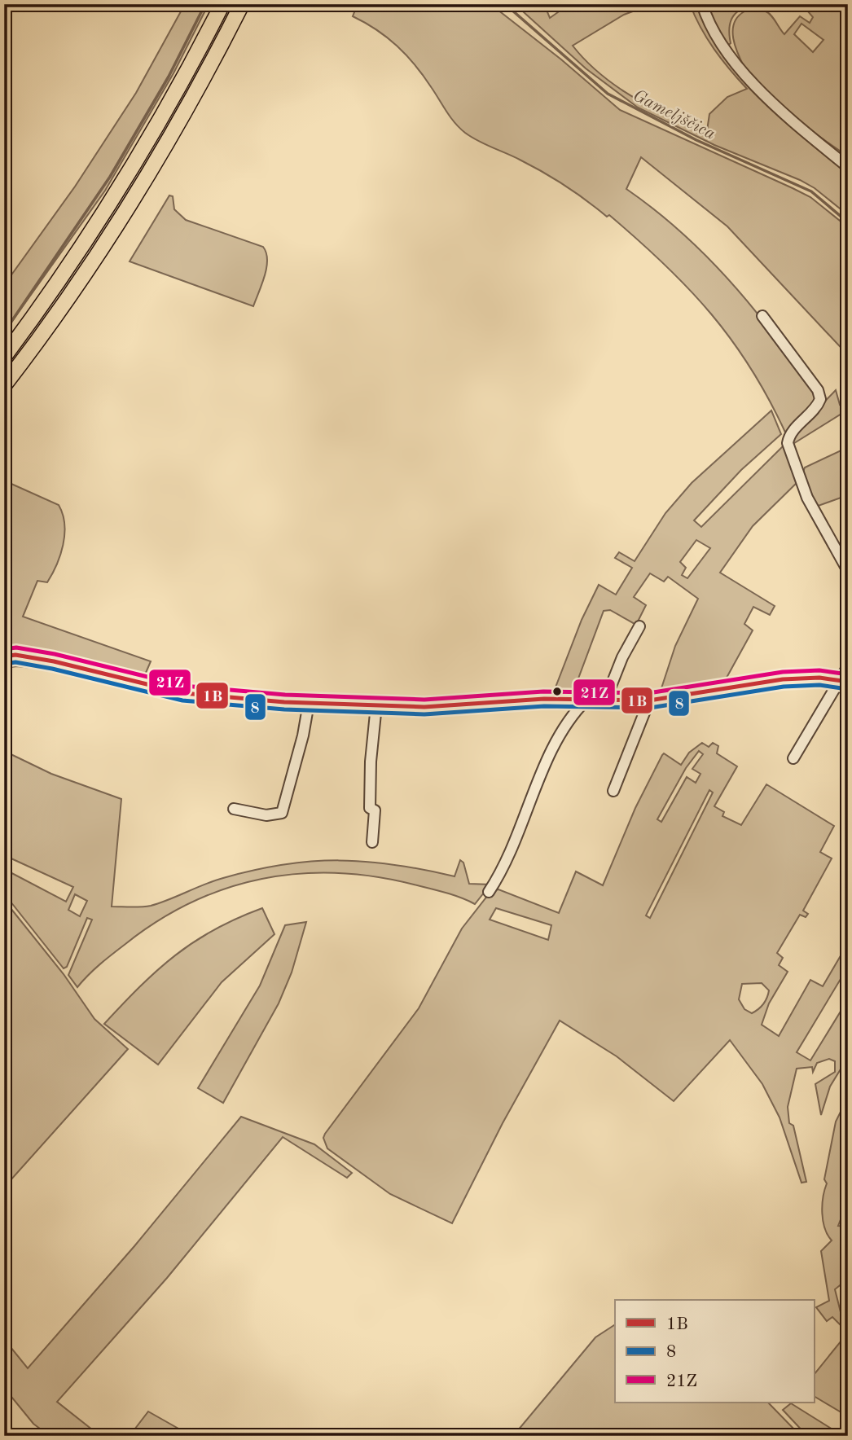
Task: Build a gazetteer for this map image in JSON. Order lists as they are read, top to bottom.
{
  "water": ["Gameljščica"],
  "lines": ["transit line 21Z", "transit line 1B", "transit line 8"],
  "legend": ["1B", "8", "21Z"]
}
